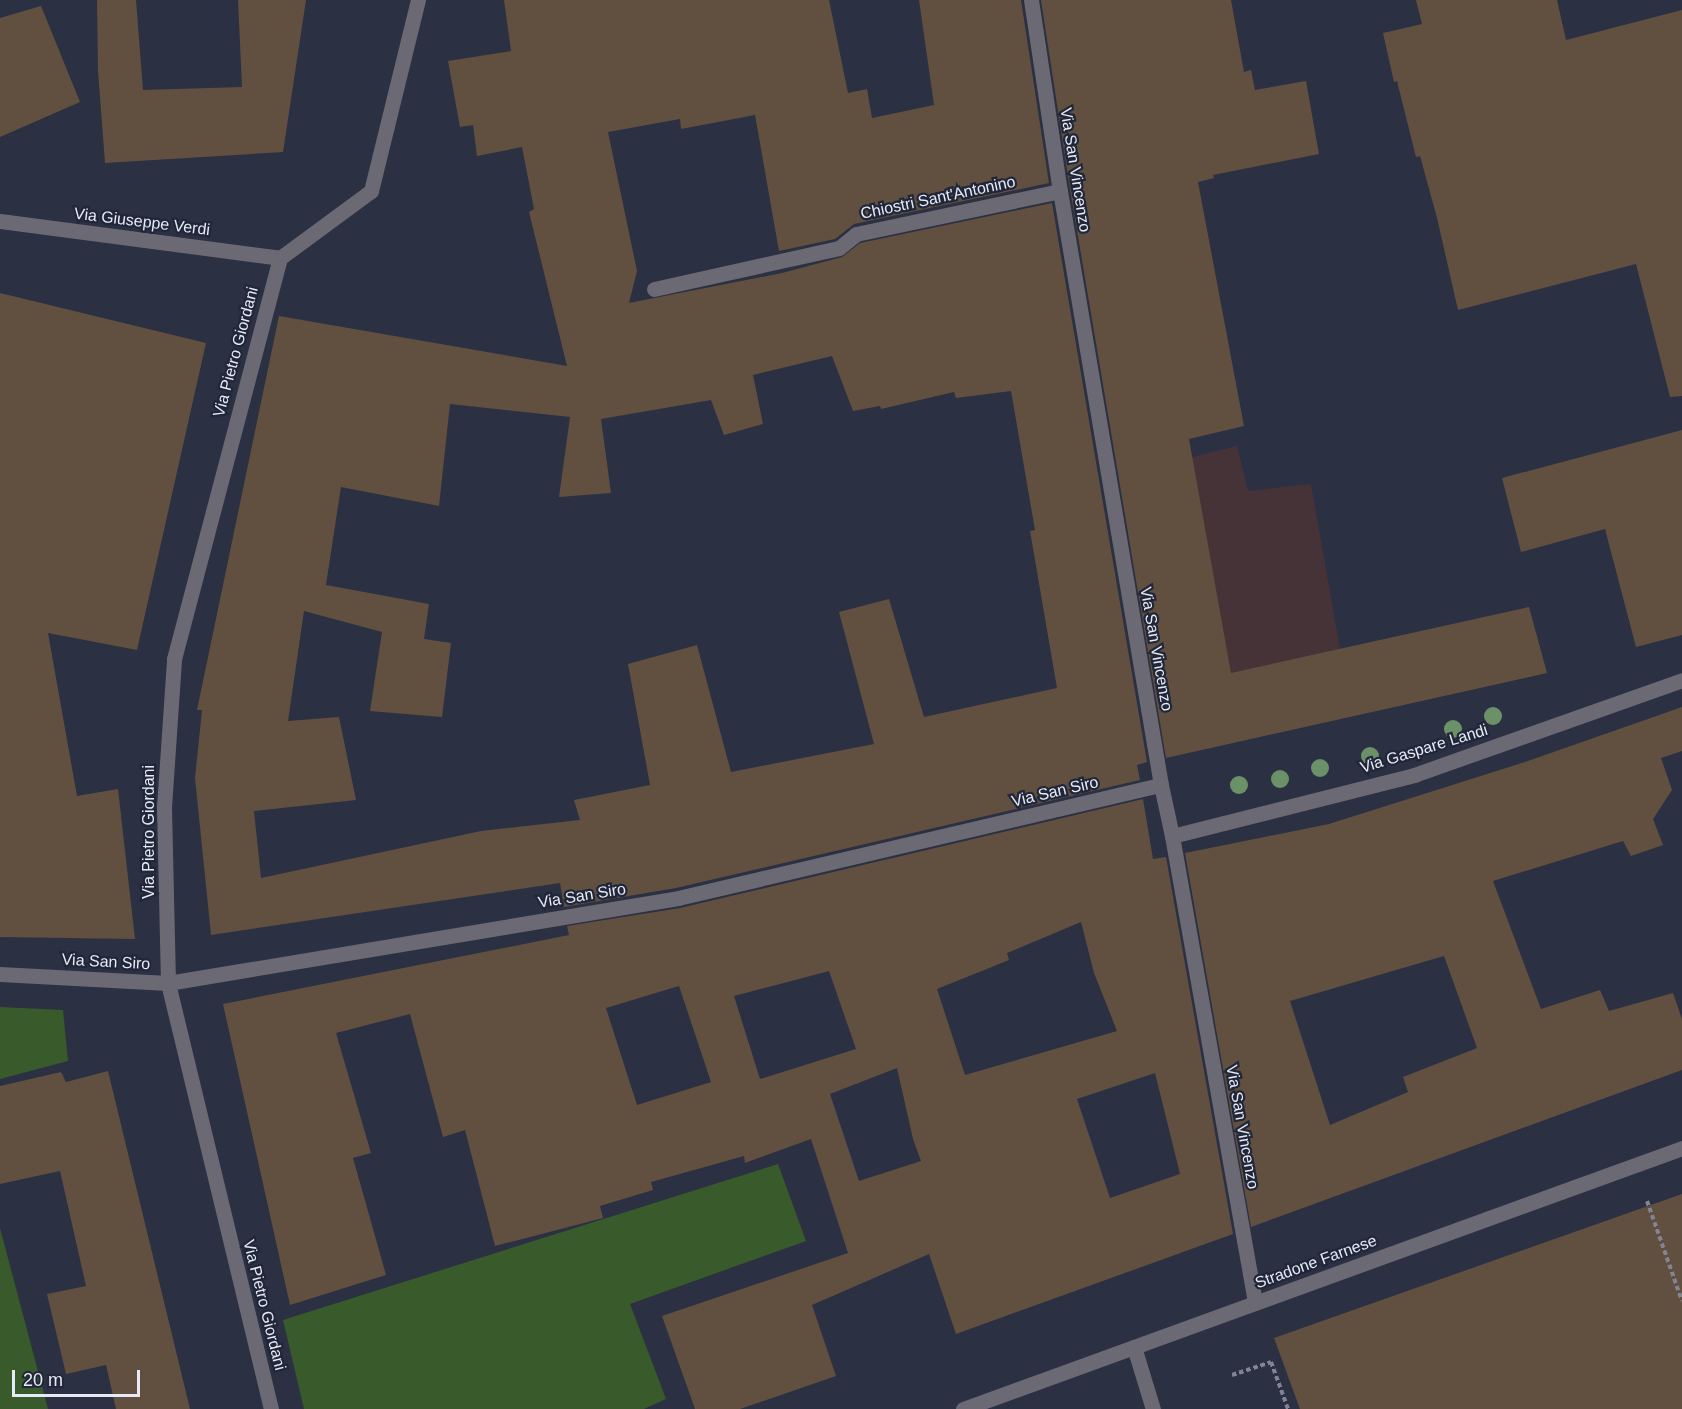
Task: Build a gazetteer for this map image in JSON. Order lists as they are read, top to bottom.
{
  "streets": {
    "street": [
      "Via San Vincenzo",
      "Chiostri Sant'Antonino",
      "Via Giuseppe Verdi",
      "Via Pietro Giordani",
      "Via Gaspare Landi",
      "Via San Siro",
      "Stradone Farnese"
    ]
  },
  "crossings": [
    ["Via San Vincenzo", "Chiostri Sant'Antonino"],
    ["Via San Vincenzo", "Via Gaspare Landi"],
    ["Via San Vincenzo", "Via San Siro"],
    ["Via San Vincenzo", "Stradone Farnese"],
    ["Via Giuseppe Verdi", "Via Pietro Giordani"],
    ["Via Pietro Giordani", "Via San Siro"]
  ],
  "scale_bar": "20 m"
}
